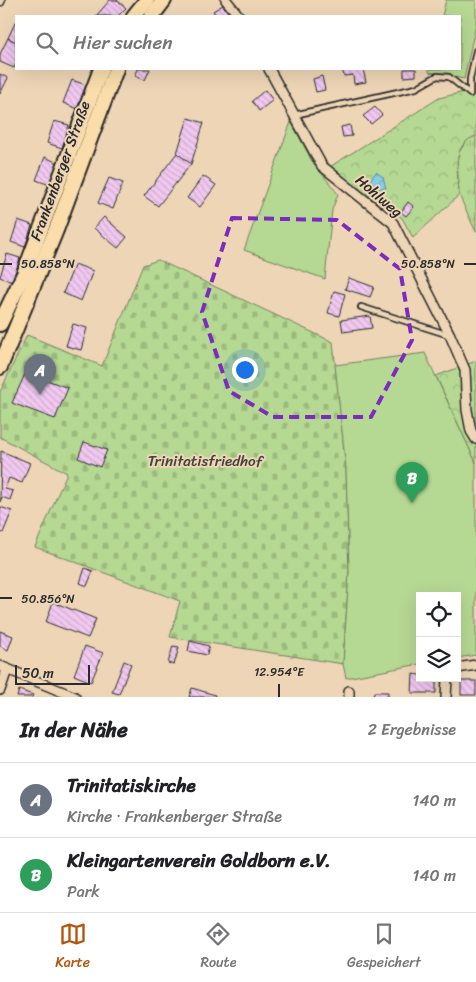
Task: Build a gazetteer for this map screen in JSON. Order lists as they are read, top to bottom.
{
  "streets": {
    "main road": ["Frankenberger Straße"],
    "street": ["Hohlweg"]
  },
  "parks": ["Trinitatisfriedhof"],
  "scale_bar": "50 m",
  "page": {
    "search": "Hier suchen",
    "pins": ["A", "B"],
    "scale": "50 m",
    "heading": ["In der Nähe", "2 Ergebnisse"],
    "list": [
      {
        "mark": "A",
        "name": "Trinitatiskirche",
        "note": "Kirche · Frankenberger Straße",
        "value": "140 m"
      },
      {
        "mark": "B",
        "name": "Kleingartenverein Goldborn e.V.",
        "note": "Park",
        "value": "140 m"
      }
    ],
    "nav": ["Karte", "Route", "Gespeichert"]
  },
  "coordinates": ["50.858°N", "50.856°N", "12.954°E"]
}
